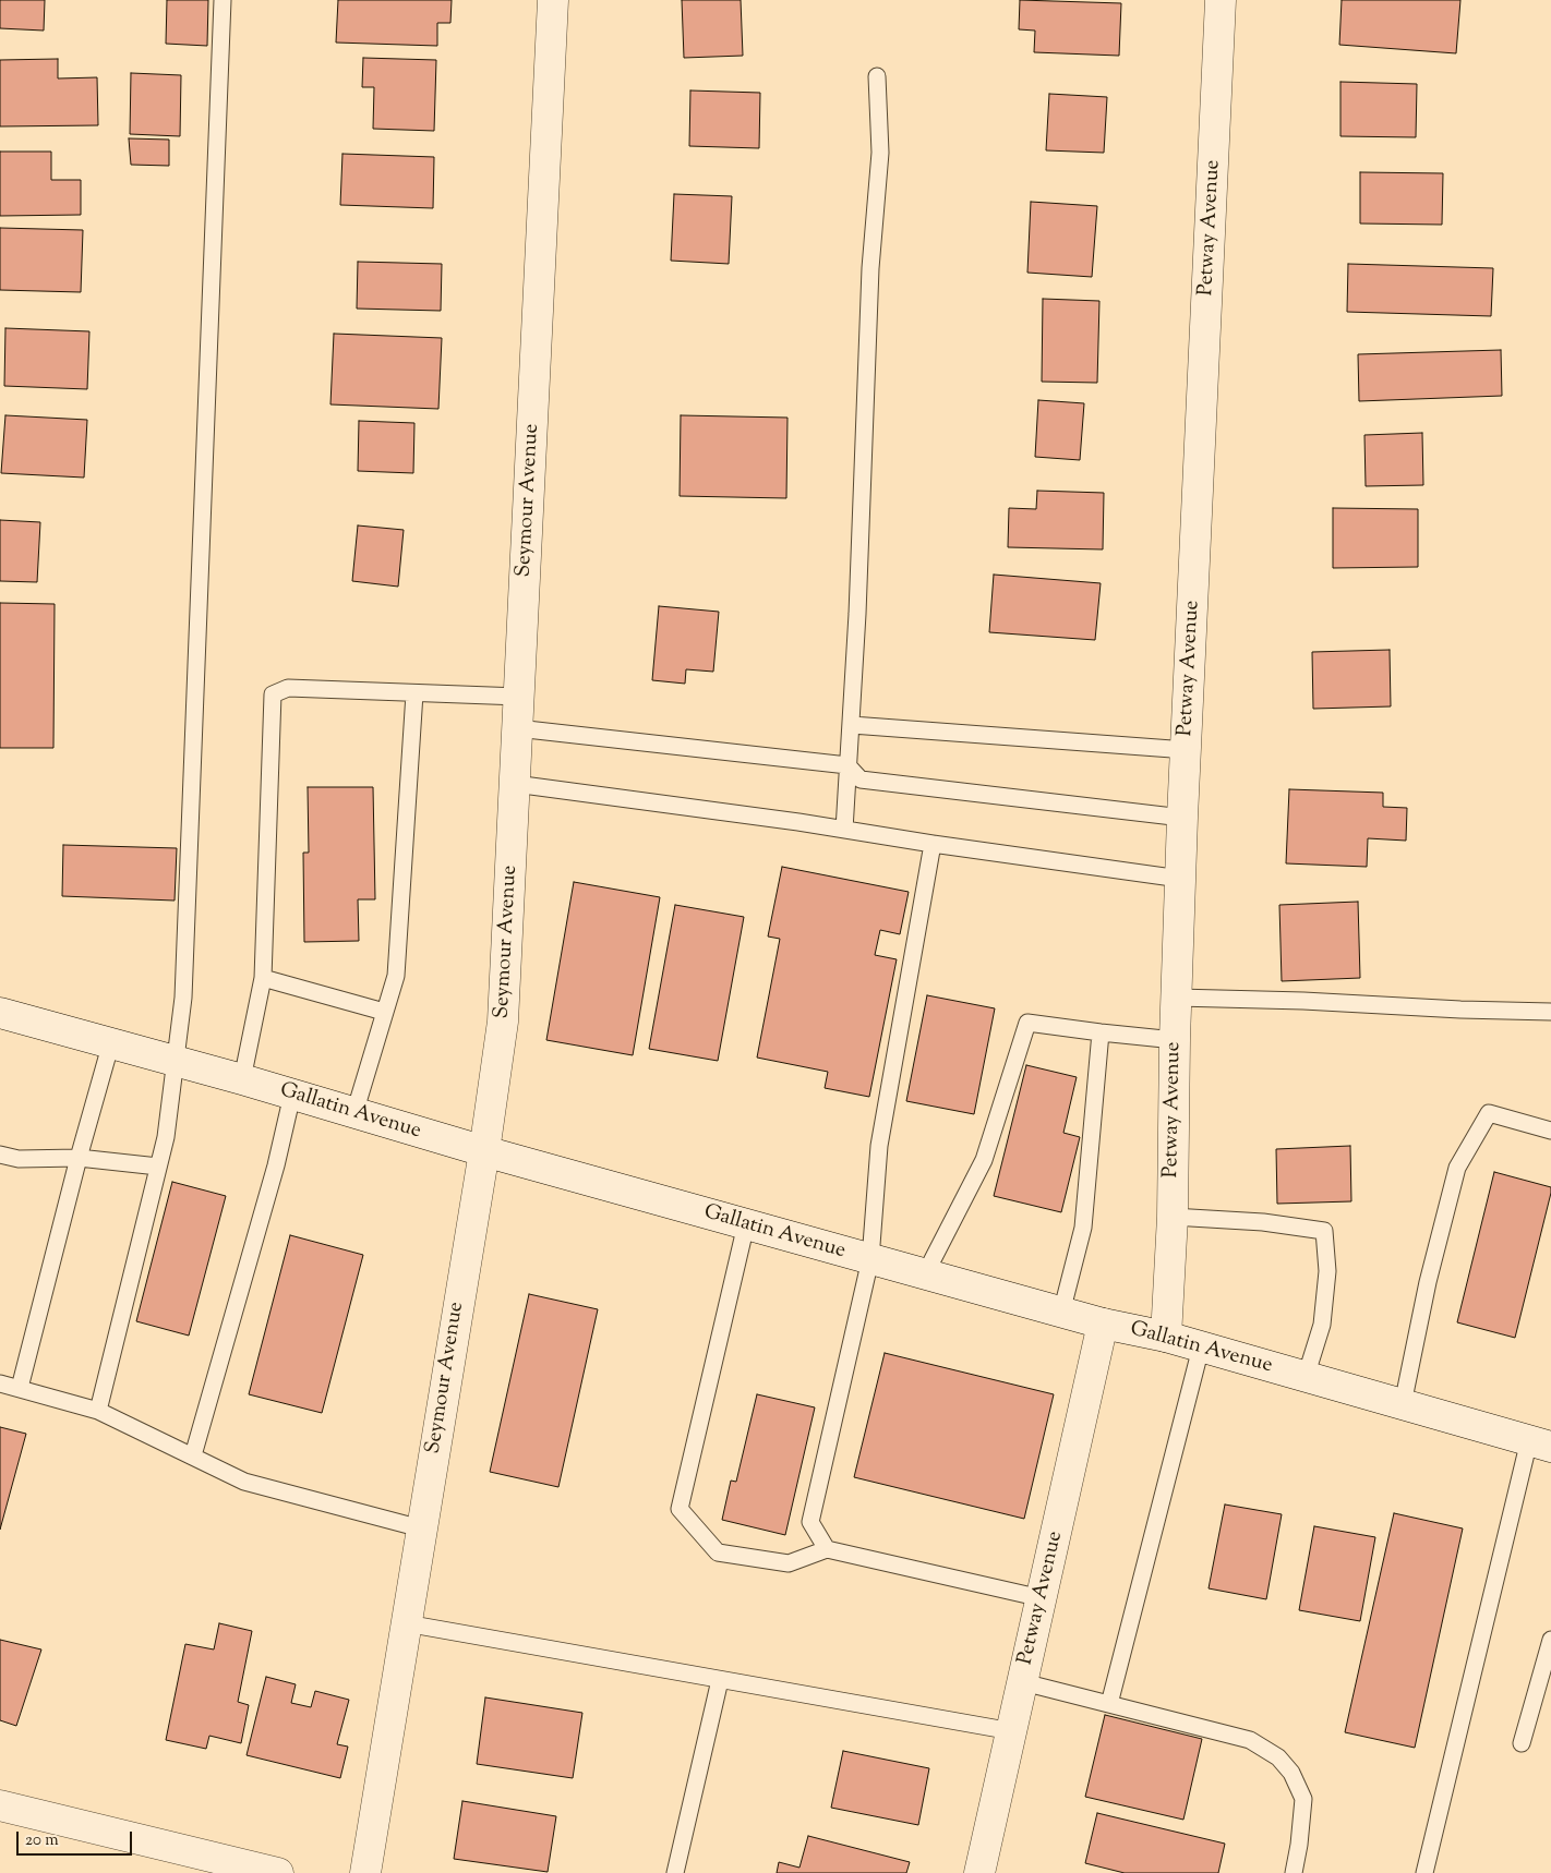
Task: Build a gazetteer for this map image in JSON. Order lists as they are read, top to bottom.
{
  "streets": {
    "street": ["Petway Avenue", "Seymour Avenue", "Gallatin Avenue"]
  },
  "crossings": [
    ["Petway Avenue", "Gallatin Avenue"],
    ["Seymour Avenue", "Gallatin Avenue"]
  ],
  "scale_bar": "20 m"
}
